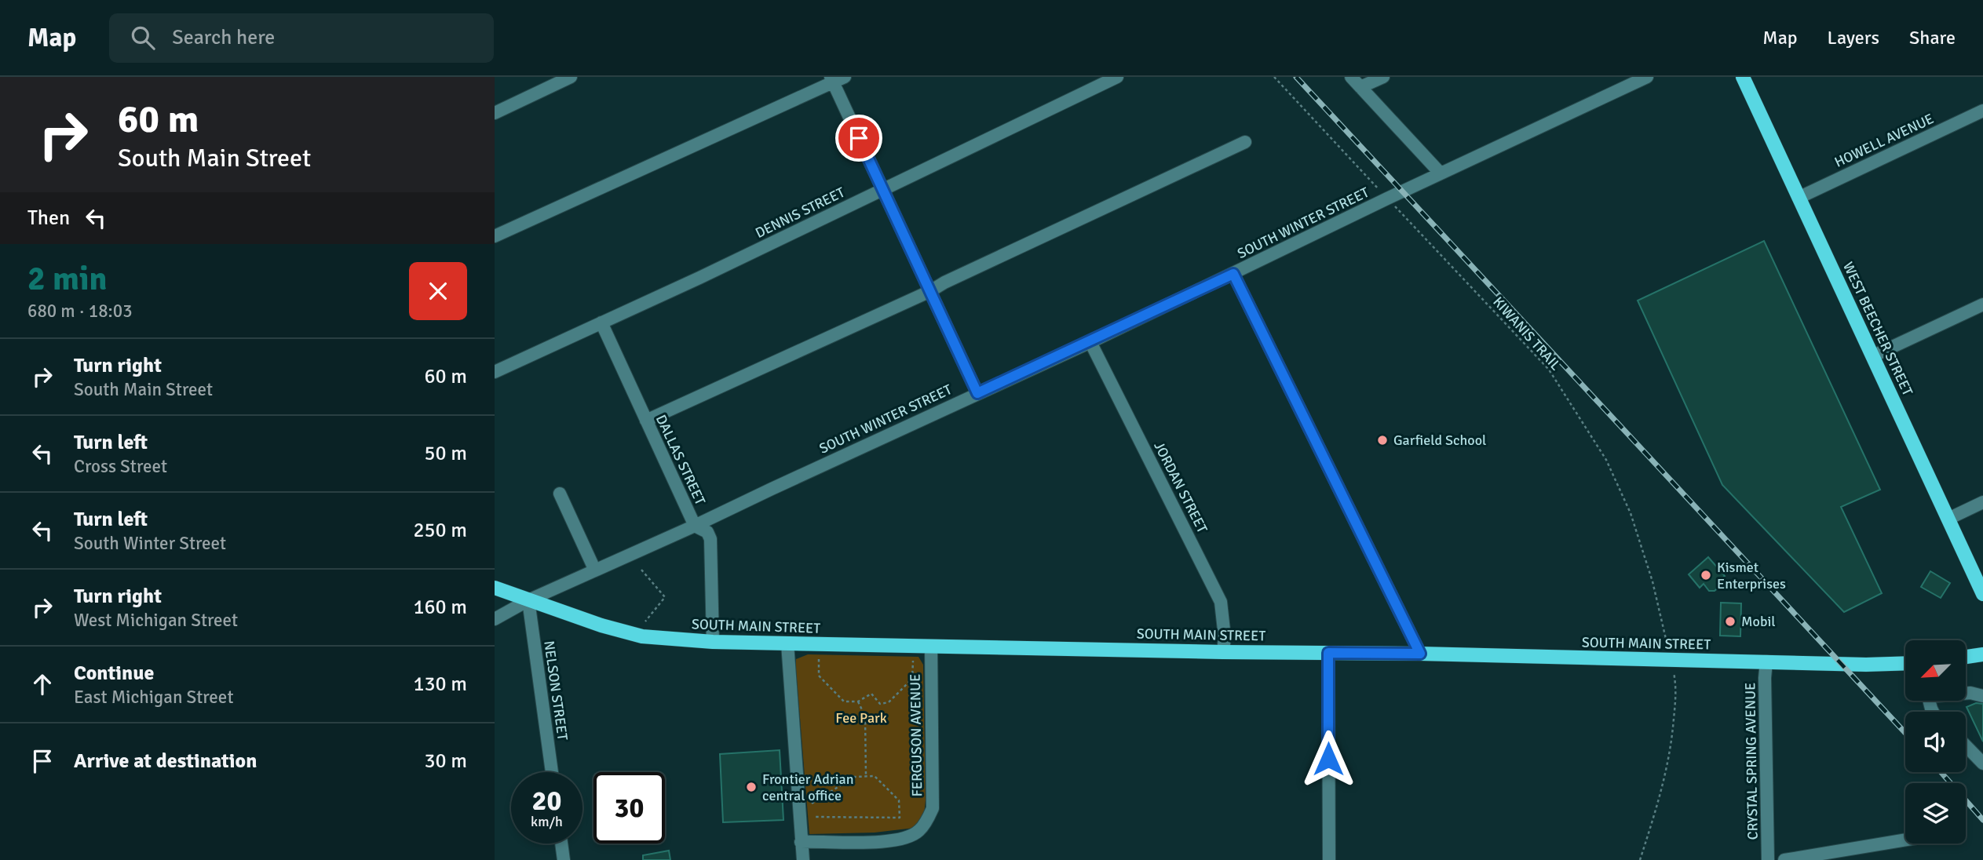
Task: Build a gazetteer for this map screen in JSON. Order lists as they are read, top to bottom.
{
  "streets": {
    "main road": ["WEST BEECHER STREET", "SOUTH MAIN STREET"],
    "street": [
      "HOWELL AVENUE",
      "DENNIS STREET",
      "SOUTH WINTER STREET",
      "DALLAS STREET",
      "JORDAN STREET",
      "NELSON STREET",
      "FERGUSON AVENUE",
      "CRYSTAL SPRING AVENUE"
    ],
    "path": ["KIWANIS TRAIL"]
  },
  "crossings": [
    ["HOWELL AVENUE", "WEST BEECHER STREET"],
    ["DENNIS STREET", "DALLAS STREET"],
    ["SOUTH WINTER STREET", "KIWANIS TRAIL"],
    ["SOUTH WINTER STREET", "DALLAS STREET"],
    ["SOUTH WINTER STREET", "JORDAN STREET"],
    ["SOUTH WINTER STREET", "SOUTH MAIN STREET"],
    ["SOUTH WINTER STREET", "NELSON STREET"],
    ["KIWANIS TRAIL", "SOUTH MAIN STREET"],
    ["DALLAS STREET", "SOUTH MAIN STREET"],
    ["JORDAN STREET", "SOUTH MAIN STREET"],
    ["SOUTH MAIN STREET", "NELSON STREET"],
    ["SOUTH MAIN STREET", "FERGUSON AVENUE"],
    ["SOUTH MAIN STREET", "CRYSTAL SPRING AVENUE"]
  ],
  "parks": ["Fee Park"],
  "places": [
    "Garfield School",
    "Kismet Enterprises",
    "Mobil",
    "Frontier Adrian central office"
  ],
  "north": "bottom left",
  "page": {
    "header": "Map",
    "search": "Search here",
    "nav": ["Map", "Layers", "Share"],
    "turn": ["60 m", "South Main Street"],
    "then": "Then",
    "heading": ["2 min", "680 m · 18:03"],
    "list": [
      {
        "name": "Turn right",
        "note": "South Main Street",
        "value": "60 m"
      },
      {
        "name": "Turn left",
        "note": "Cross Street",
        "value": "50 m"
      },
      {
        "name": "Turn left",
        "note": "South Winter Street",
        "value": "250 m"
      },
      {
        "name": "Turn right",
        "note": "West Michigan Street",
        "value": "160 m"
      },
      {
        "name": "Continue",
        "note": "East Michigan Street",
        "value": "130 m"
      },
      {
        "name": "Arrive at destination",
        "value": "30 m"
      }
    ],
    "speed": "20 km/h",
    "limit": "30"
  }
}
